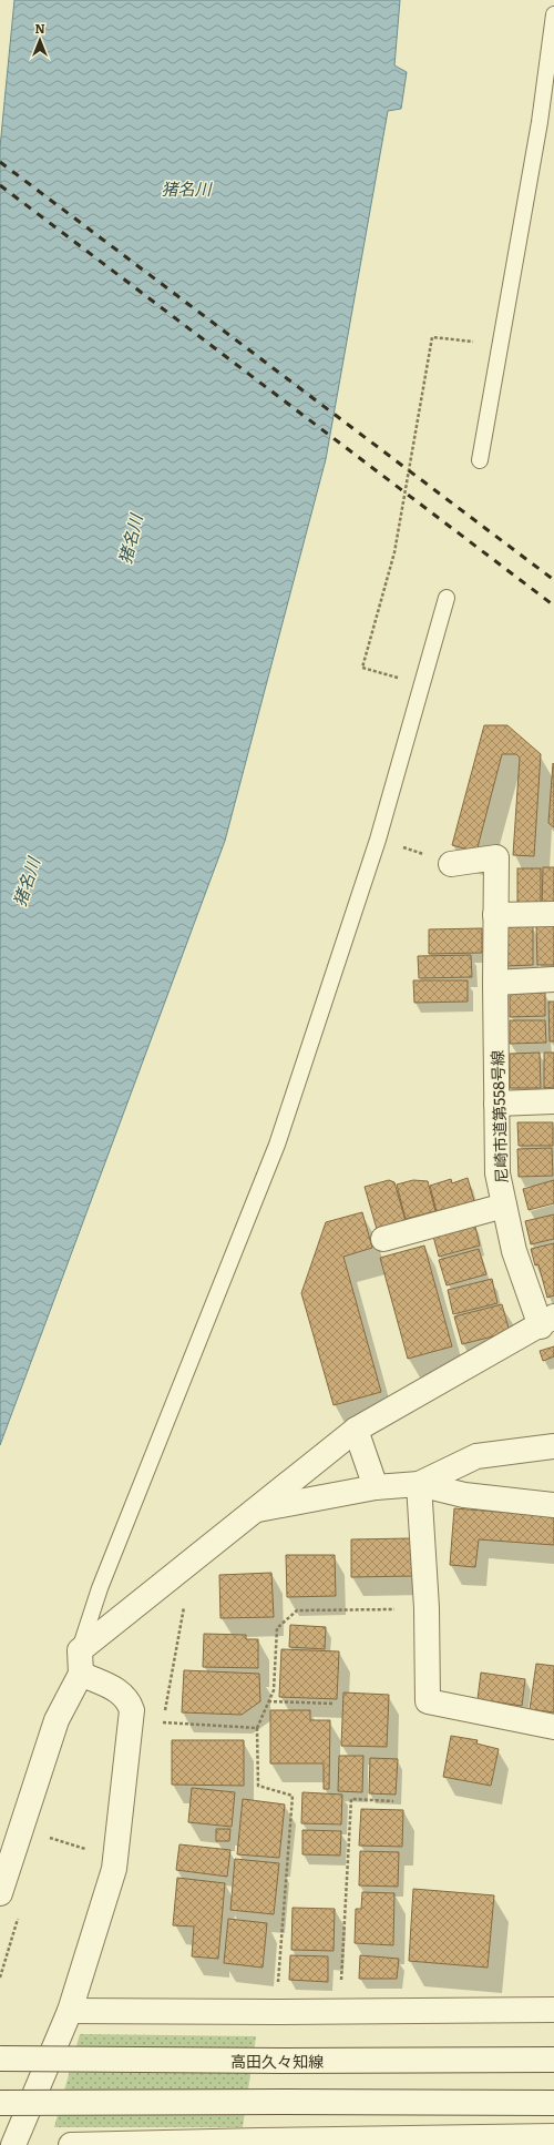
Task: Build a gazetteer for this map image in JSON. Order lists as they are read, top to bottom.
{
  "streets": {
    "street": ["尼崎市道第558号線", "高田久々知線"]
  },
  "water": ["猪名川"],
  "north": "top"
}
